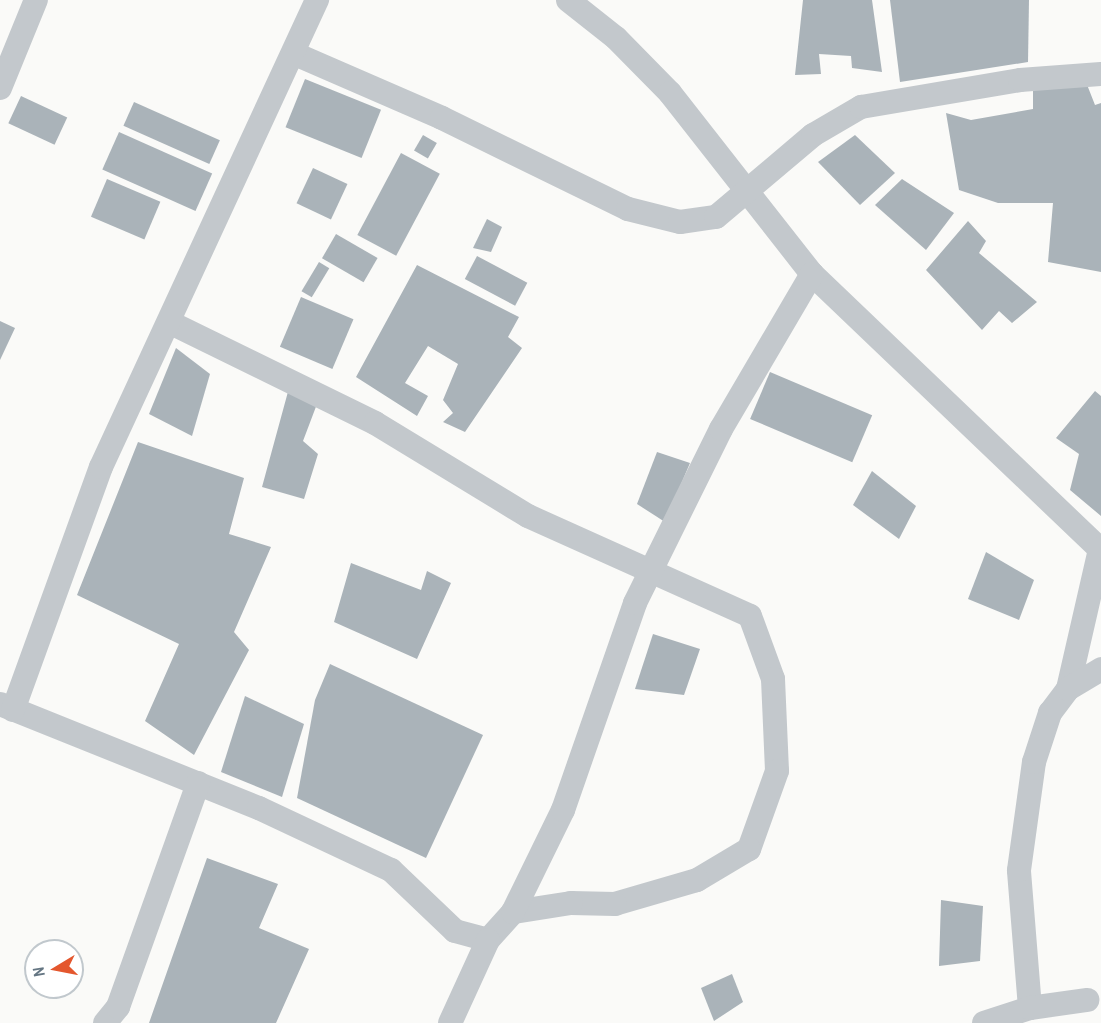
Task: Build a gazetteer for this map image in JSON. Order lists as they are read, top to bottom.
{
  "north": "left"
}
